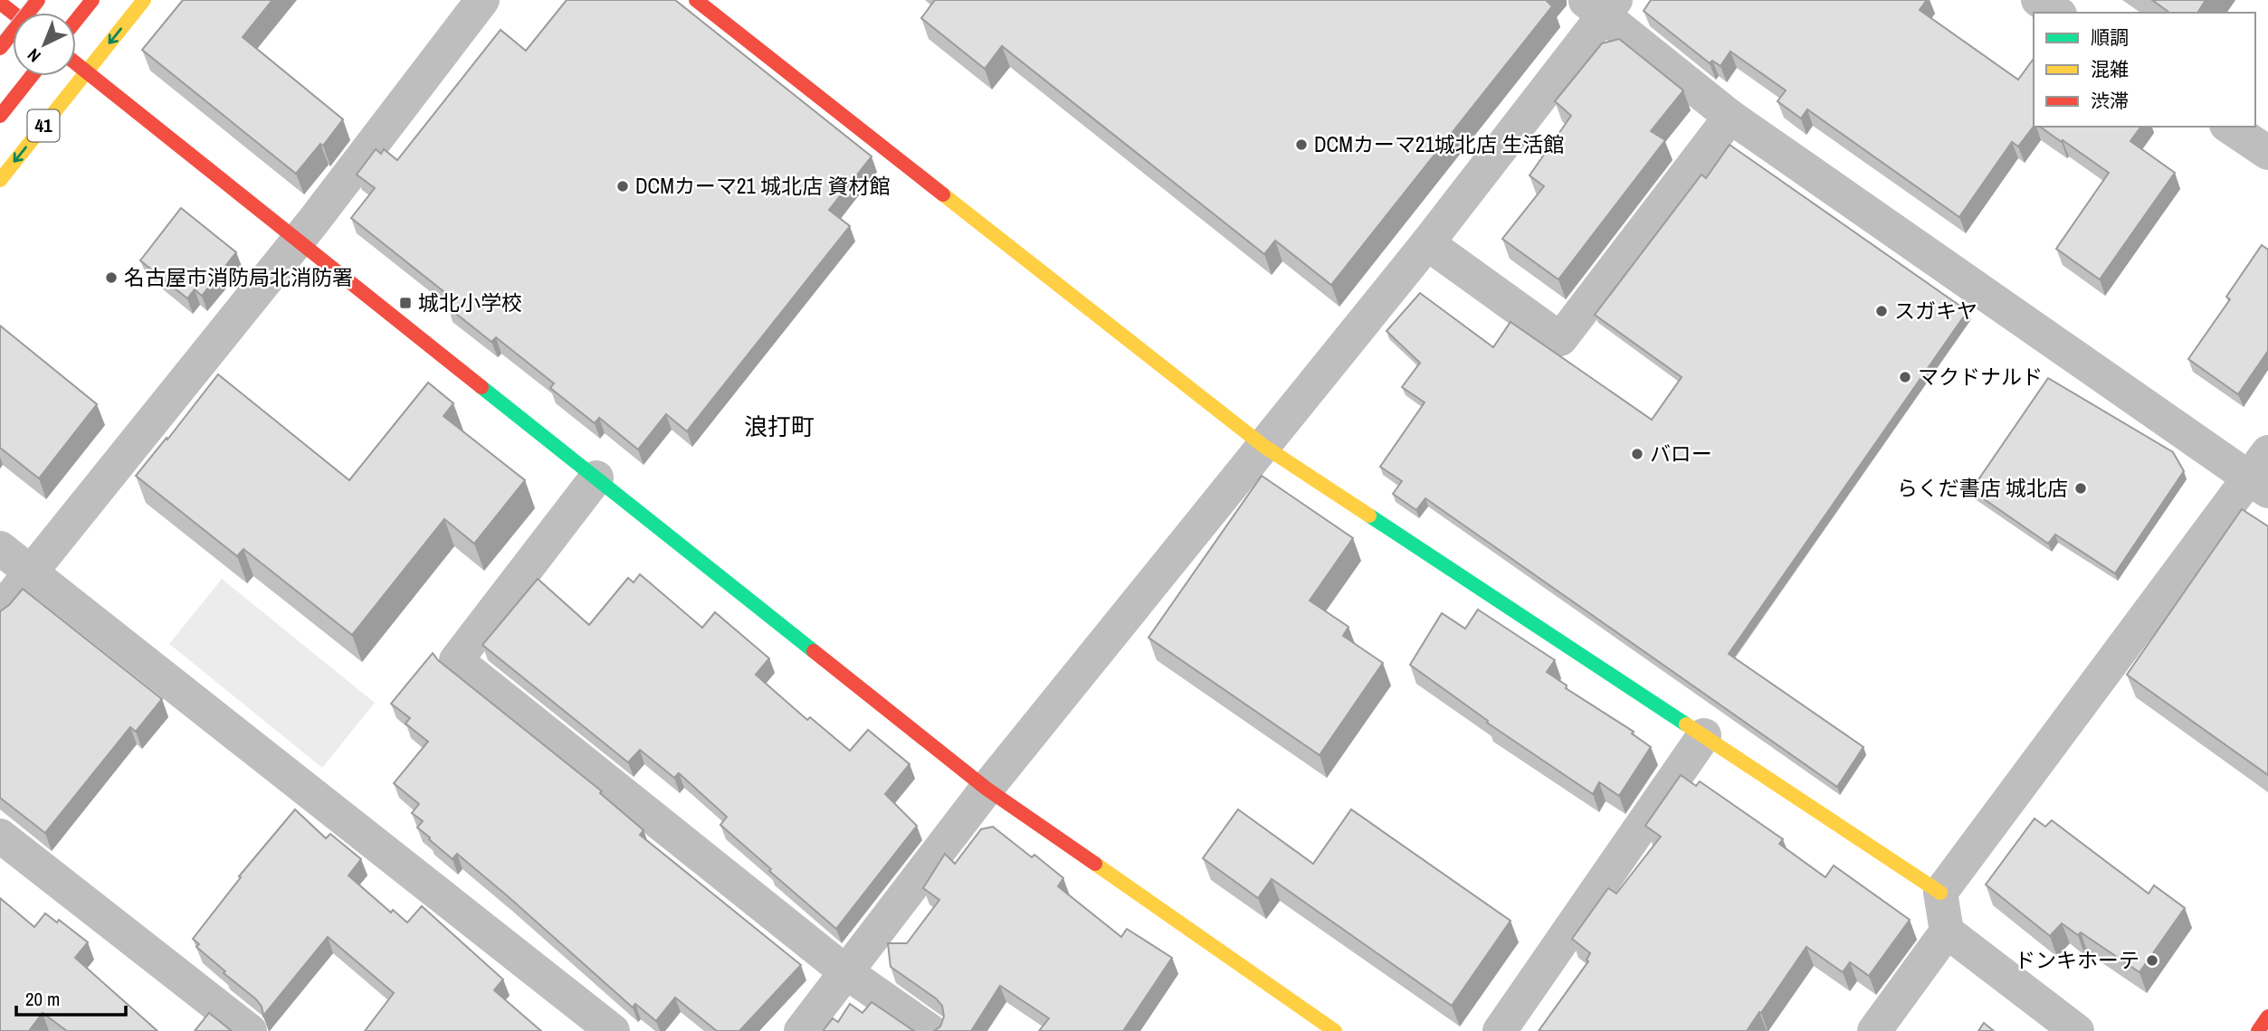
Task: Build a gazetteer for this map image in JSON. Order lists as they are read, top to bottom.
{
  "streets": {
    "main road": ["41"]
  },
  "districts": ["浪打町"],
  "places": {
    "other": [
      "DCMカーマ21城北店 生活館",
      "DCMカーマ21 城北店 資材館",
      "名古屋市消防局北消防署",
      "スガキヤ",
      "マクドナルド",
      "バロー",
      "らくだ書店 城北店",
      "ドンキホーテ"
    ],
    "transit": ["城北小学校"]
  },
  "legend": ["順調", "混雑", "渋滞"],
  "scale_bar": "20 m",
  "north": "bottom left"
}
